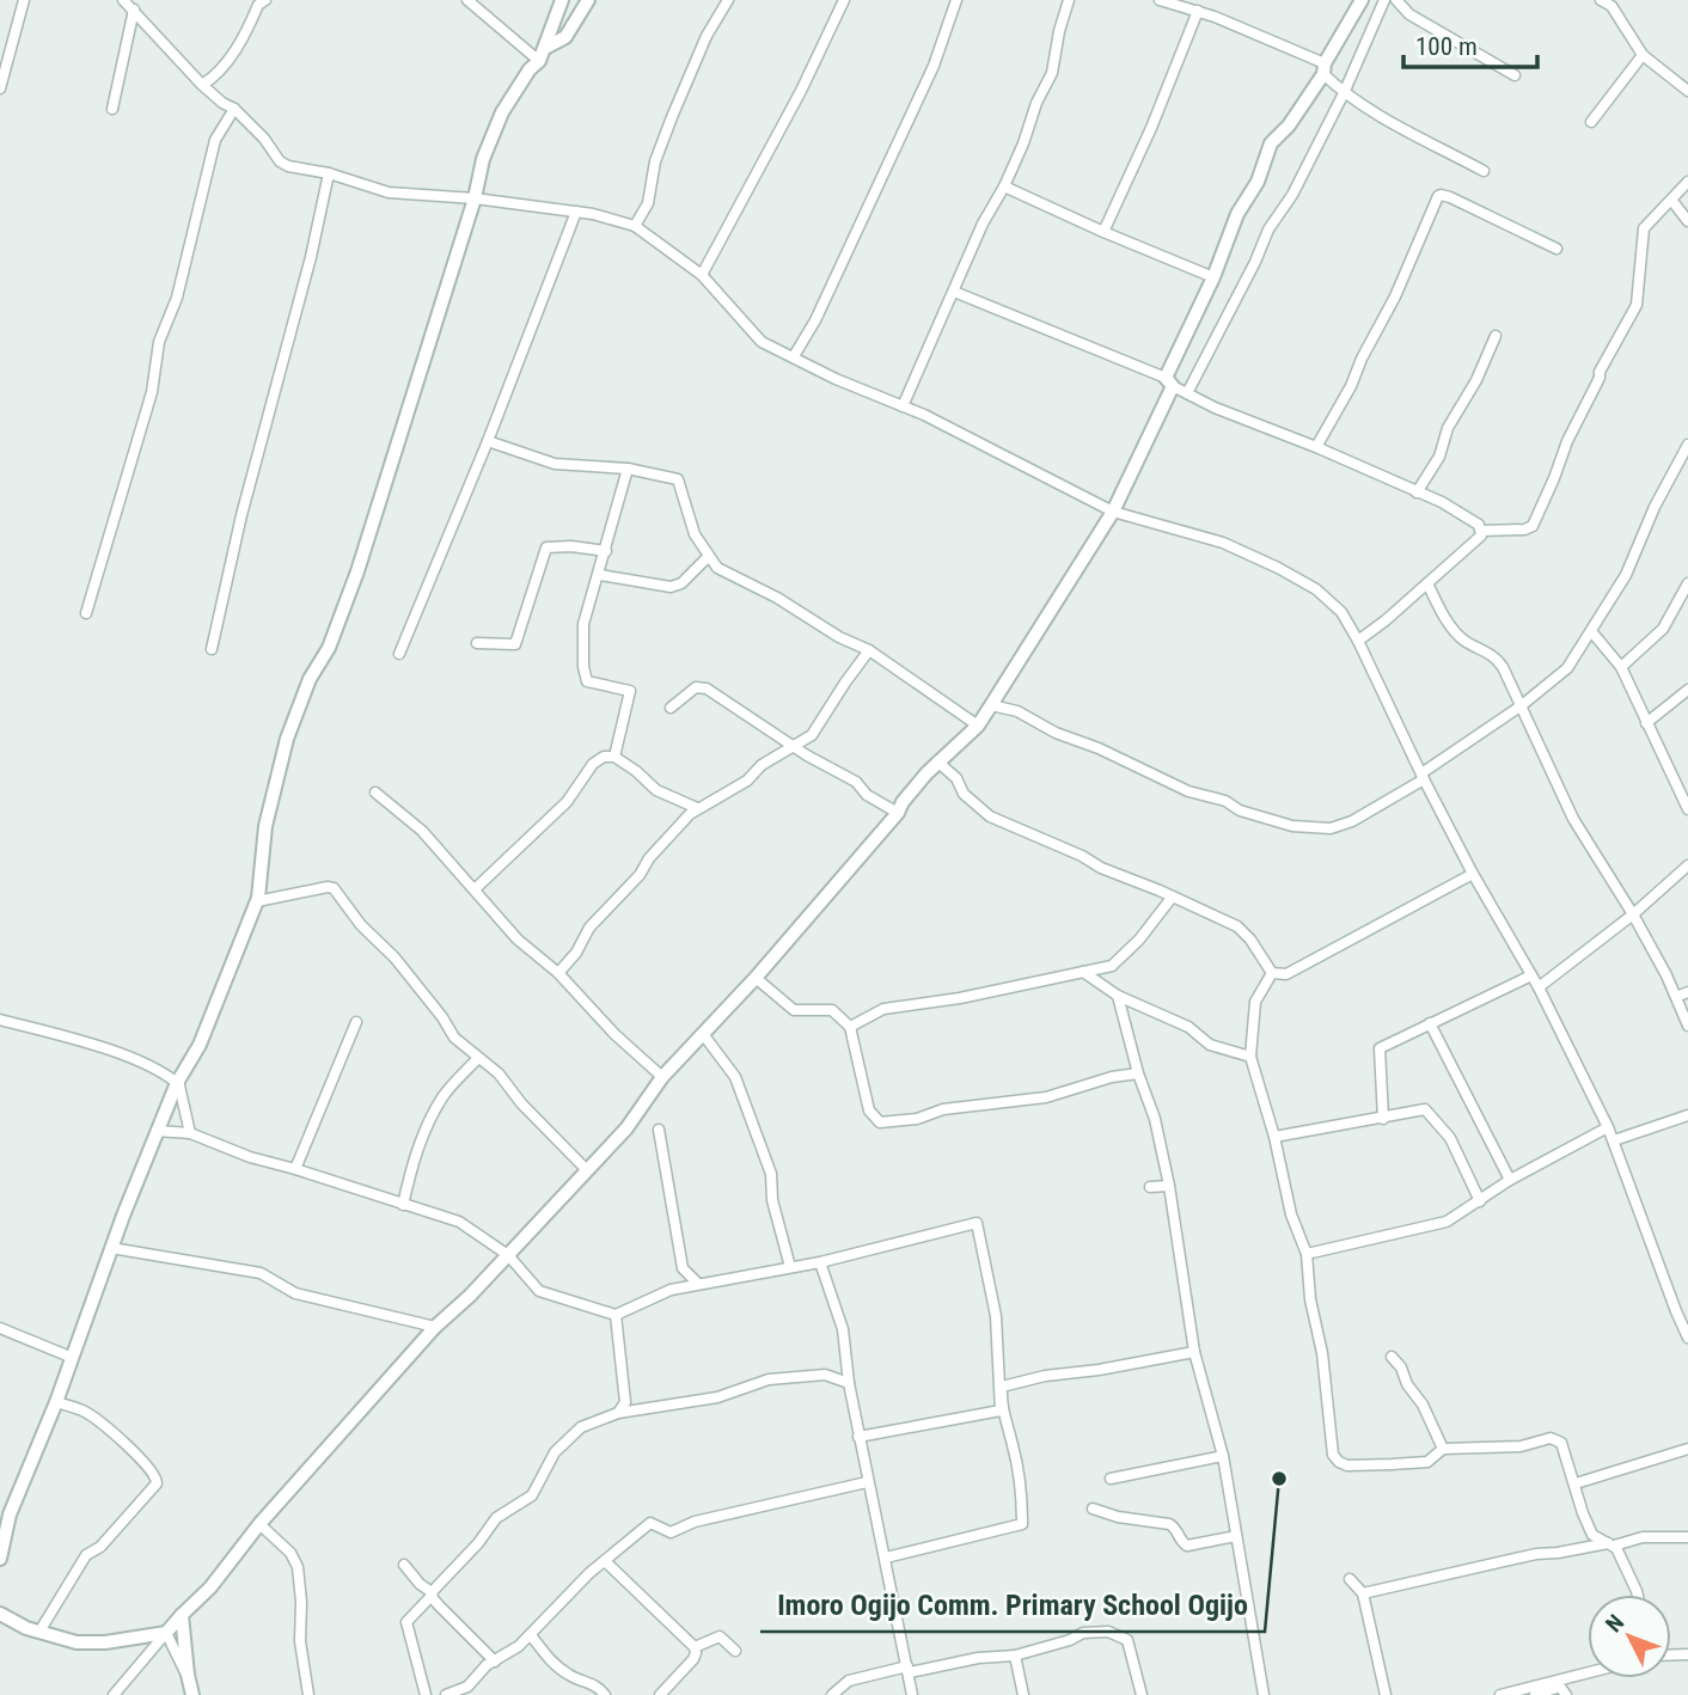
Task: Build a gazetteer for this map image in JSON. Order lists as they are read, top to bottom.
{
  "places": ["Imoro Ogijo Comm. Primary School Ogijo"],
  "scale_bar": "100 m",
  "north": "top left"
}
